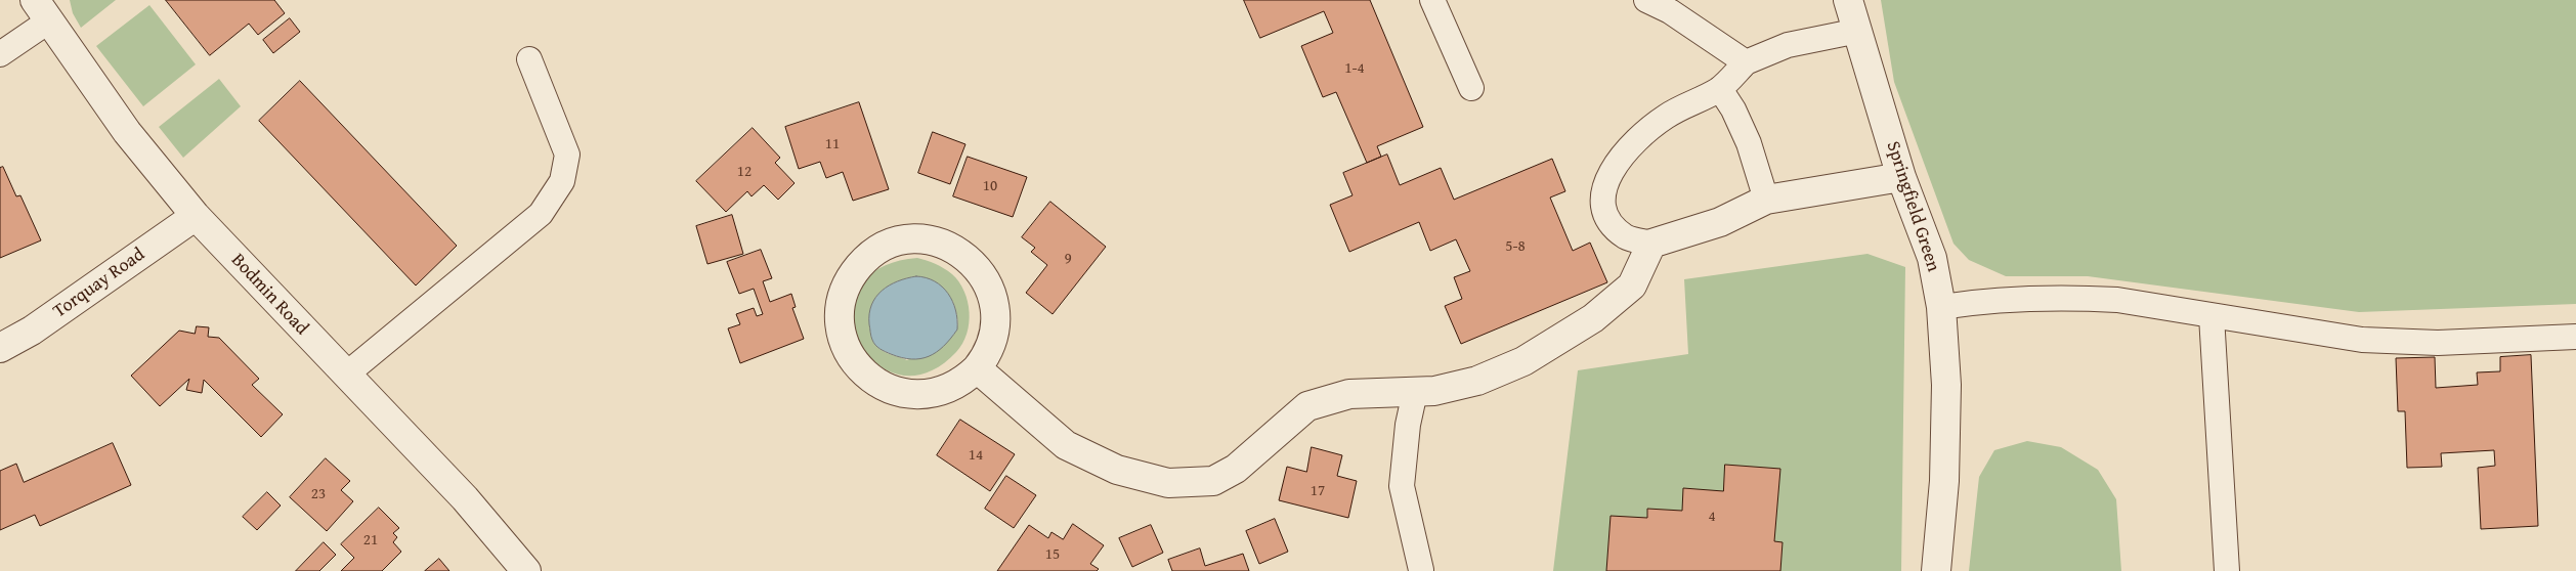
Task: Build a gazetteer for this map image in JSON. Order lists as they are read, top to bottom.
{
  "streets": {
    "street": ["Springfield Green", "Torquay Road", "Bodmin Road"]
  },
  "crossings": [
    ["Torquay Road", "Bodmin Road"]
  ],
  "house_numbers": [
    "1-4",
    "11",
    "12",
    "10",
    "5-8",
    "9",
    "14",
    "17",
    "23",
    "4",
    "21",
    "15"
  ]
}
